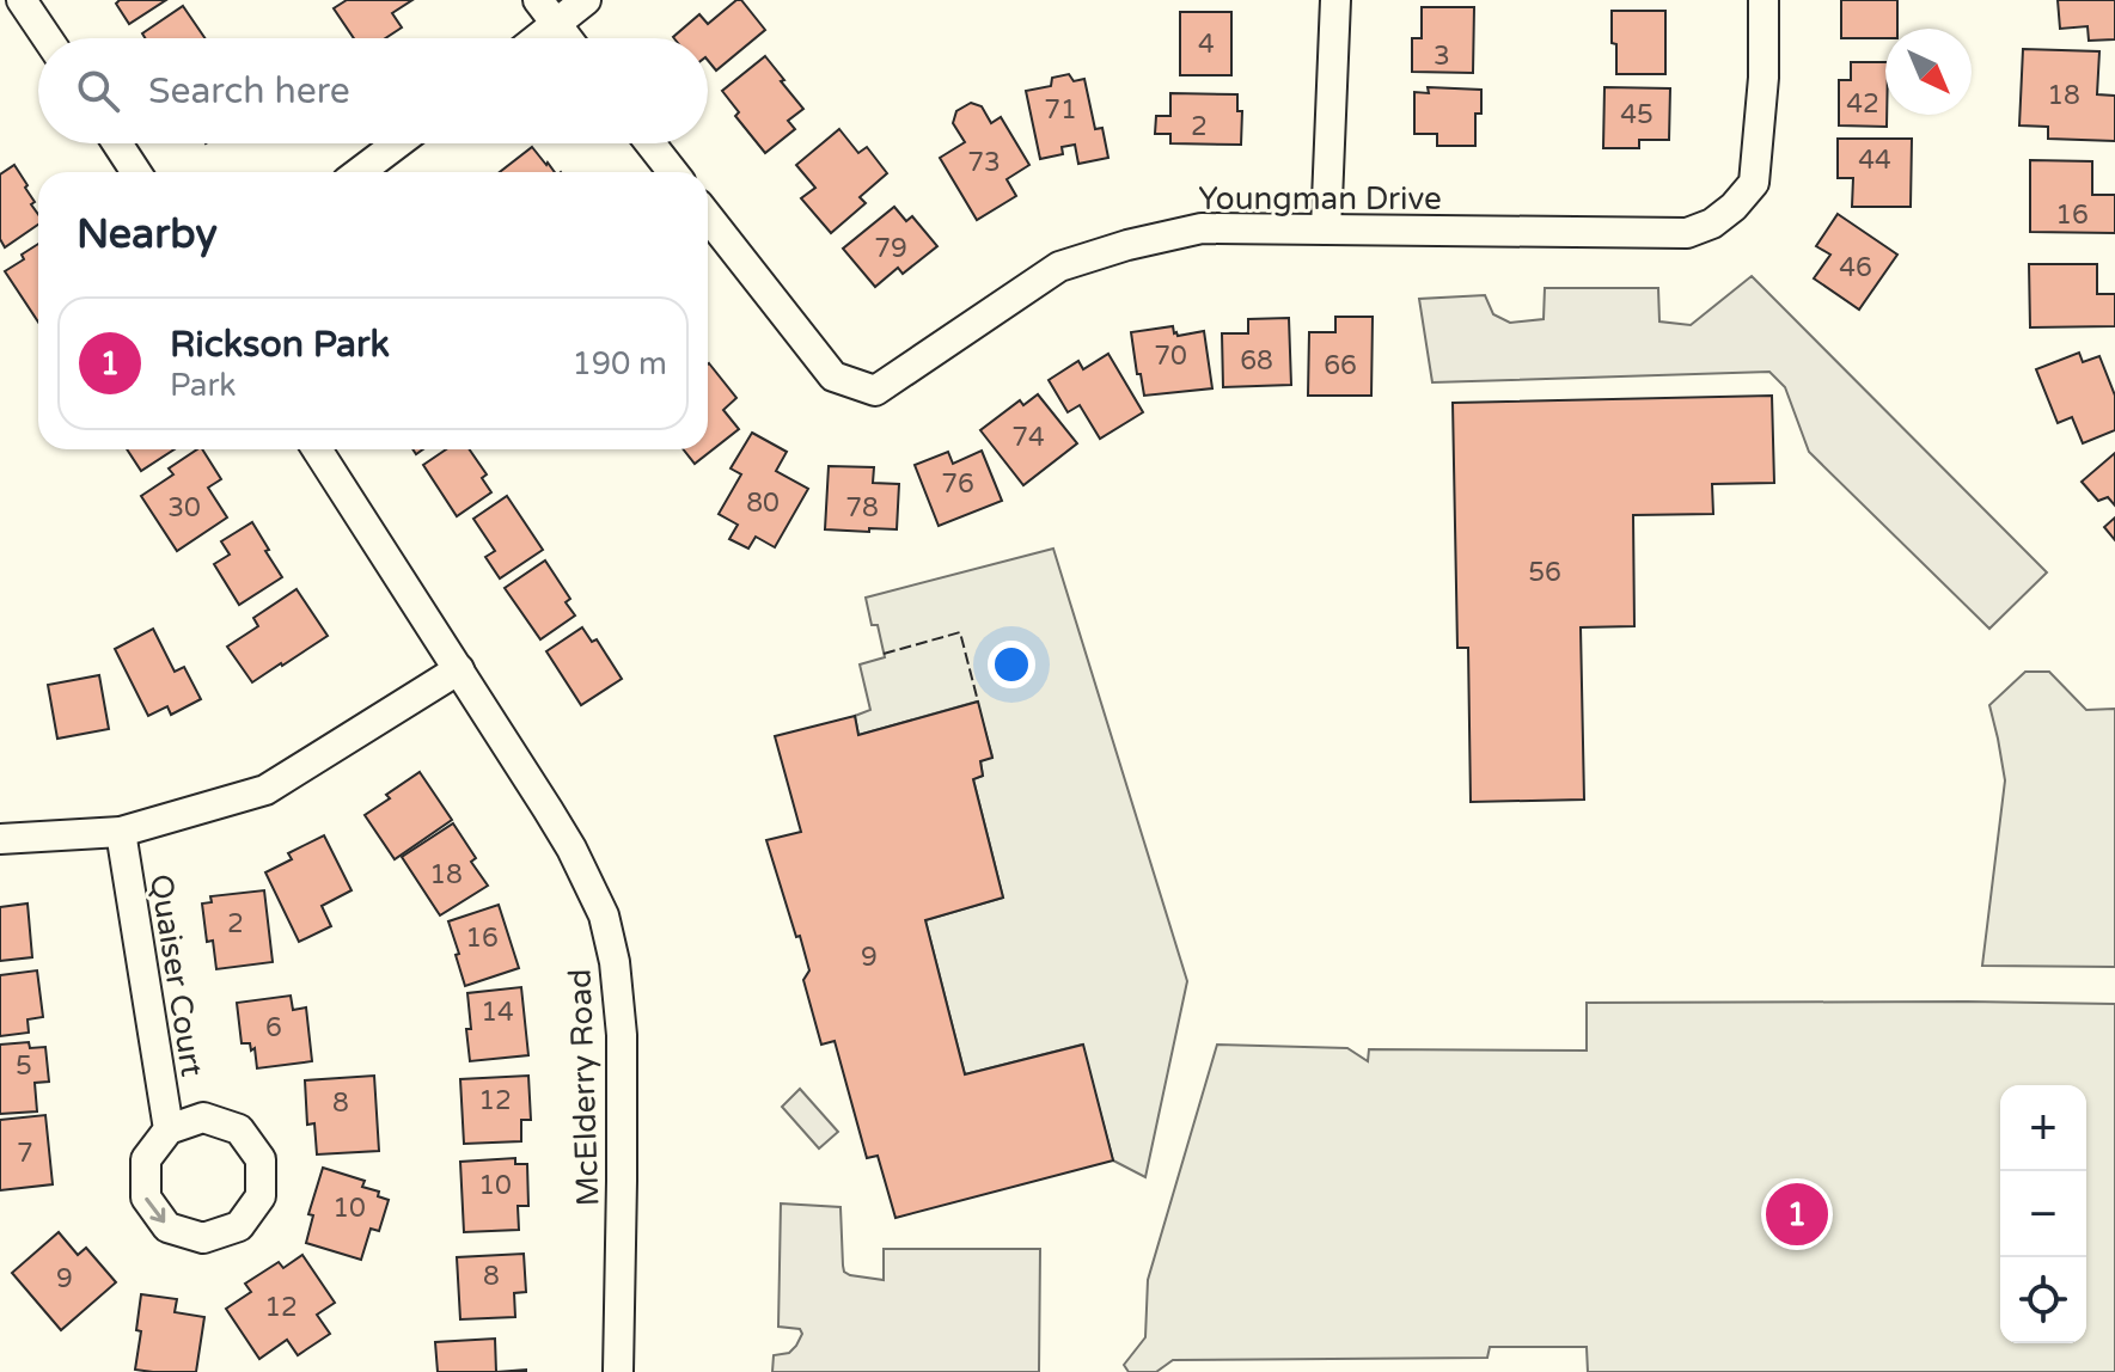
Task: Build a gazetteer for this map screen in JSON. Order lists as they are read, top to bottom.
{
  "streets": {
    "street": ["Youngman Drive", "Quaiser Court", "McElderry Road"]
  },
  "house_numbers": [
    "4",
    "3",
    "18",
    "42",
    "71",
    "45",
    "2",
    "44",
    "73",
    "16",
    "79",
    "46",
    "70",
    "68",
    "66",
    "74",
    "76",
    "80",
    "30",
    "78",
    "56",
    "18",
    "2",
    "16",
    "9",
    "14",
    "6",
    "5",
    "12",
    "8",
    "7",
    "10",
    "10",
    "8",
    "9",
    "12"
  ],
  "north": "bottom right",
  "page": {
    "search": "Search here",
    "heading": "Nearby",
    "list": [
      {
        "mark": "1",
        "name": "Rickson Park",
        "note": "Park",
        "value": "190 m"
      }
    ],
    "map_buttons": ["+", "−"],
    "pins": "1"
  }
}
